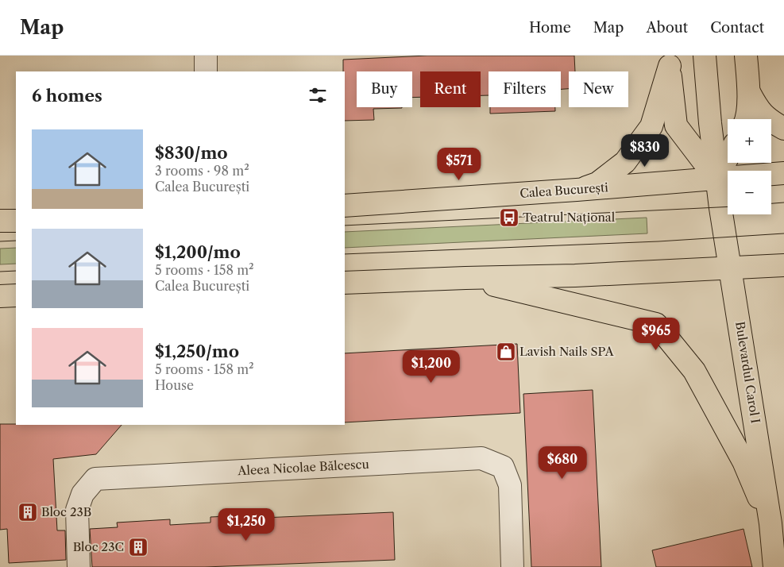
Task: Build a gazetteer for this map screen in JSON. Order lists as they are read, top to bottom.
{
  "streets": {
    "main road": ["Calea București", "Bulevardul Carol I"],
    "lane": ["Aleea Nicolae Bălcescu"]
  },
  "crossings": [
    ["Calea București", "Bulevardul Carol I"]
  ],
  "places": {
    "bus stop": ["Teatrul Național"],
    "shop": ["Lavish Nails SPA"],
    "building": ["Bloc 23B", "Bloc 23C"]
  },
  "page": {
    "header": "Map",
    "nav": [
      "Home",
      "Map",
      "About",
      "Contact"
    ],
    "chip": [
      "Buy",
      "Rent",
      "Filters",
      "New"
    ],
    "heading": "6 homes",
    "map_buttons": ["+", "−"],
    "list": [
      {
        "name": "$830/mo",
        "note": "3 rooms · 98 m² · Calea București"
      },
      {
        "name": "$1,200/mo",
        "note": "5 rooms · 158 m² · Calea București"
      },
      {
        "name": "$1,250/mo",
        "note": "5 rooms · 158 m² · House"
      }
    ],
    "price": [
      "$830",
      "$571",
      "$965",
      "$1,200",
      "$680",
      "$1,250"
    ]
  }
}
